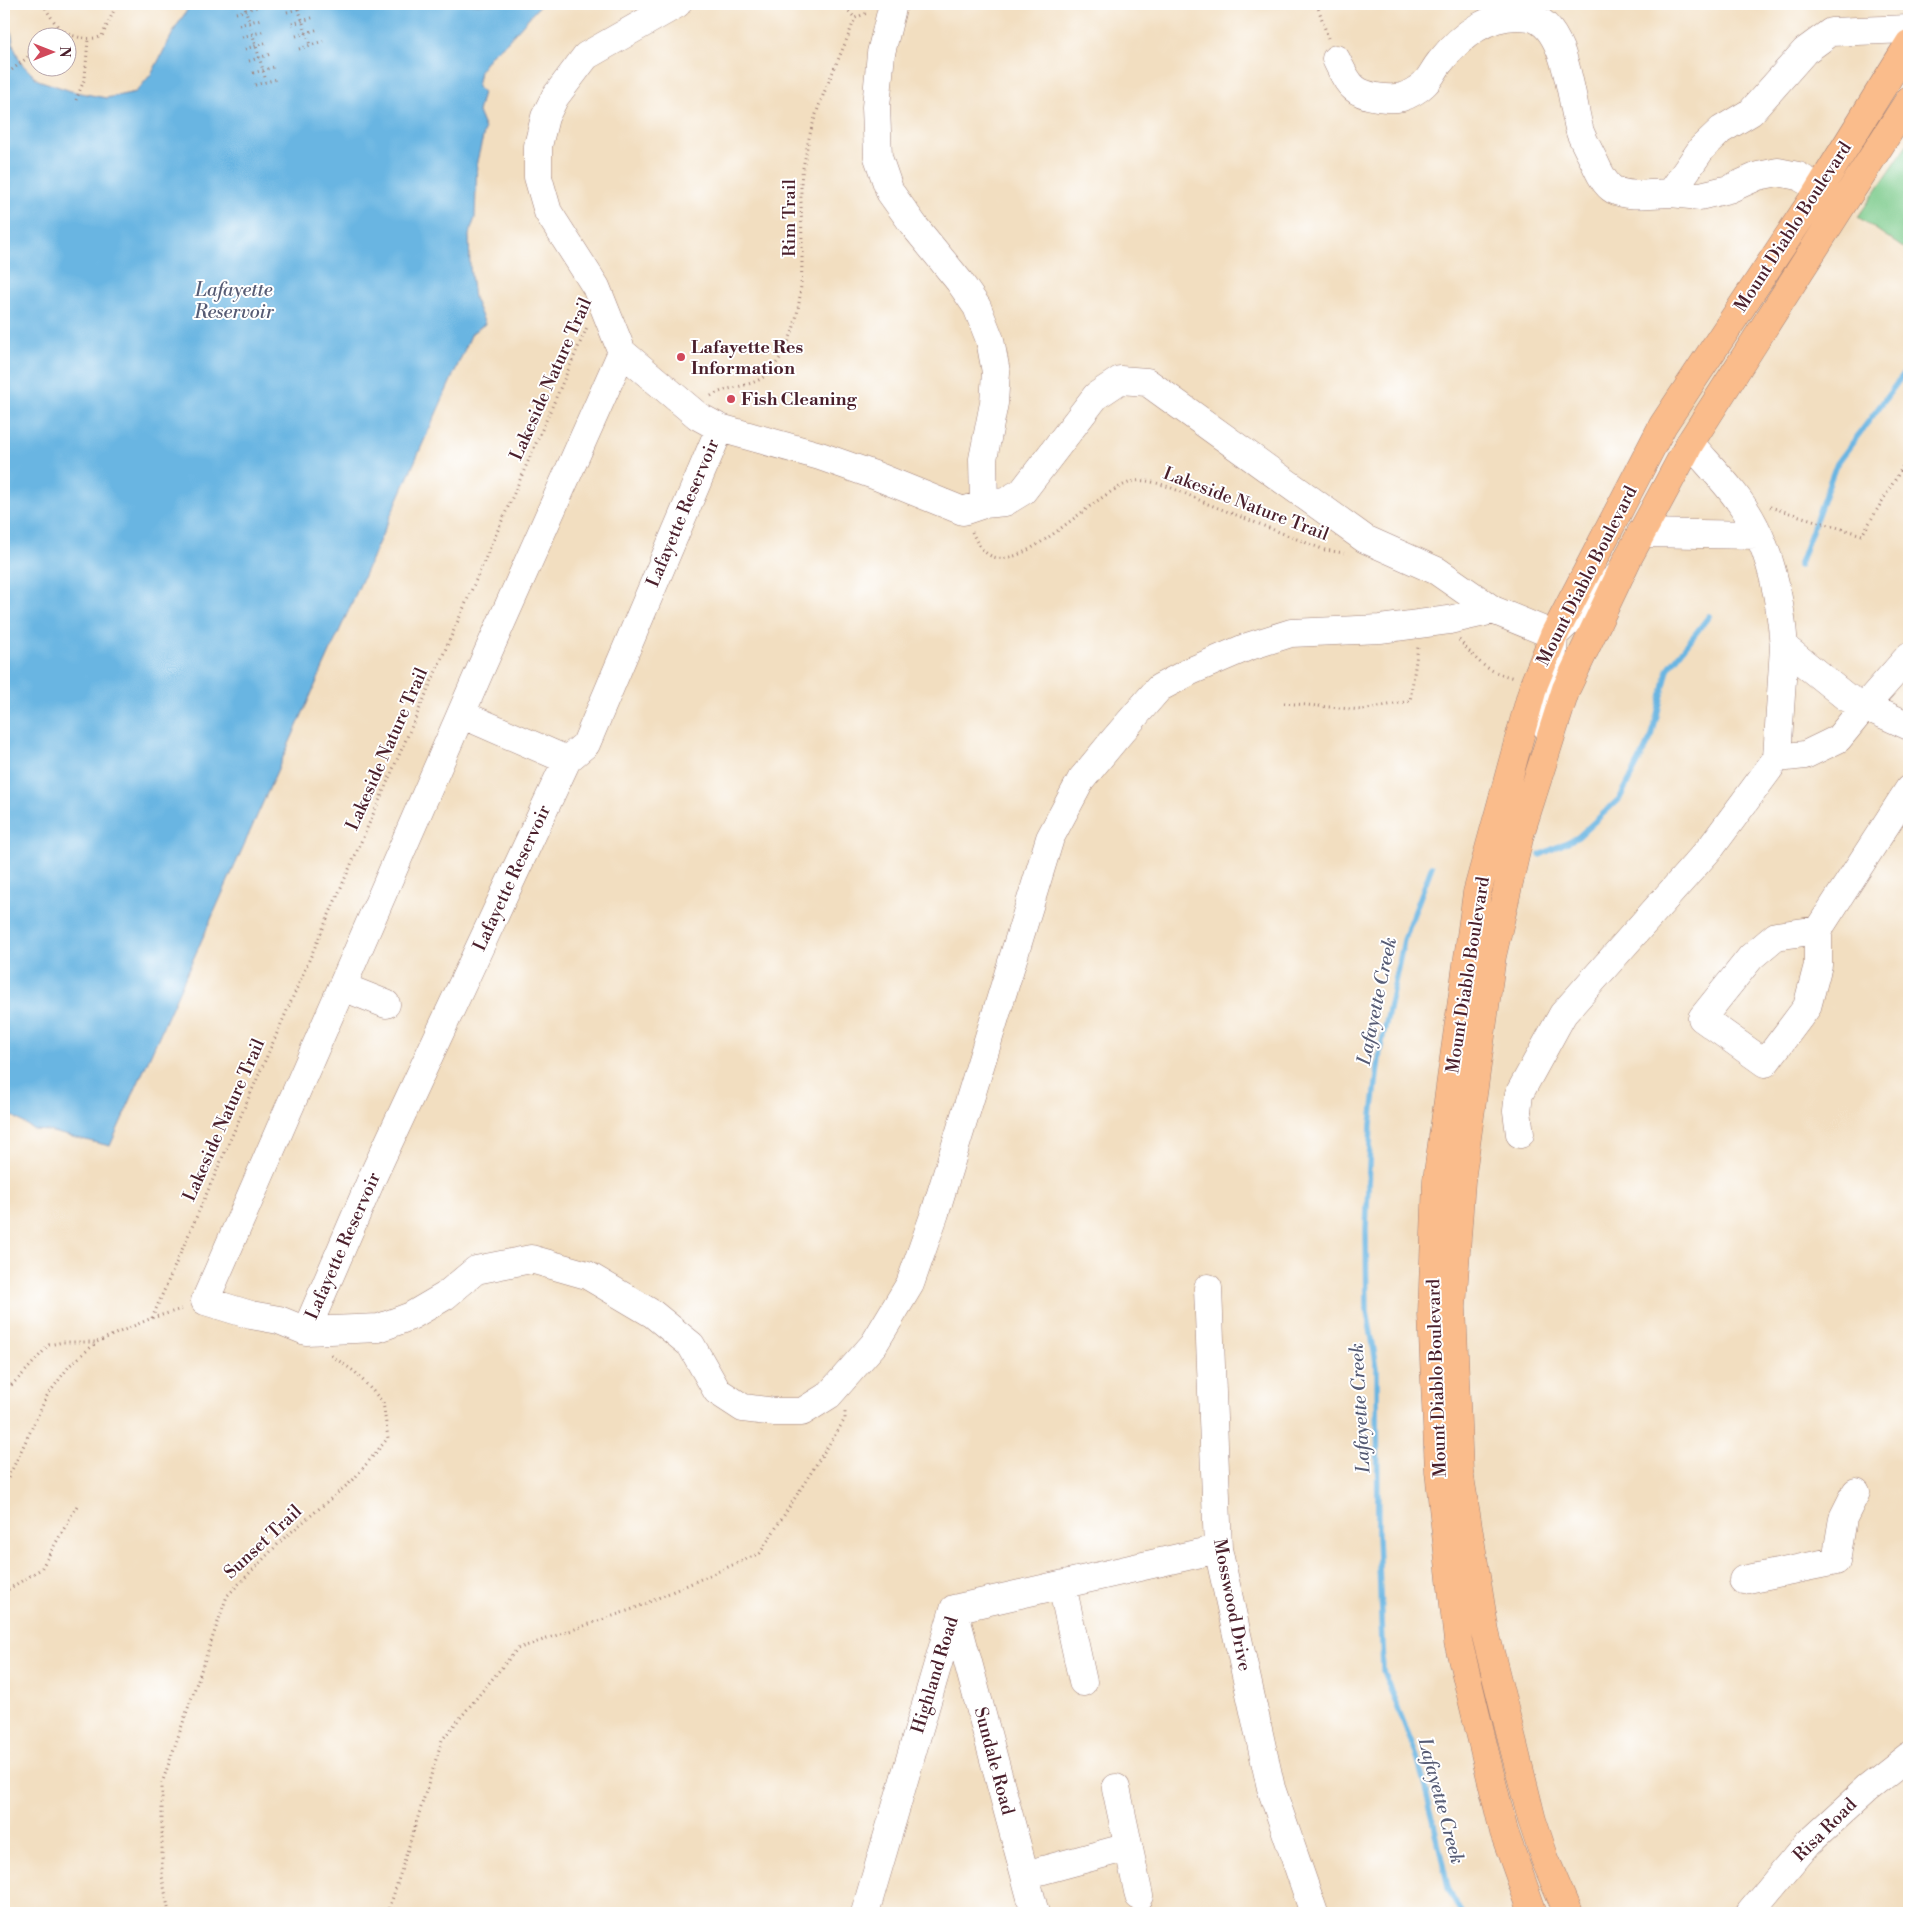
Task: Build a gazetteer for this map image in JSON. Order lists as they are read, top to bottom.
{
  "streets": {
    "main road": ["Mount Diablo Boulevard"],
    "street": [
      "Lafayette Reservoir",
      "Mosswood Drive",
      "Highland Road",
      "Sundale Road",
      "Risa Road"
    ],
    "path": ["Rim Trail", "Lakeside Nature Trail", "Sunset Trail"]
  },
  "crossings": [
    ["Rim Trail", "Lafayette Reservoir"],
    ["Mosswood Drive", "Highland Road"],
    ["Highland Road", "Sundale Road"]
  ],
  "water": ["Lafayette Reservoir", "Lafayette Creek"],
  "places": ["Lafayette Res Information", "Fish Cleaning"],
  "north": "right"
}
